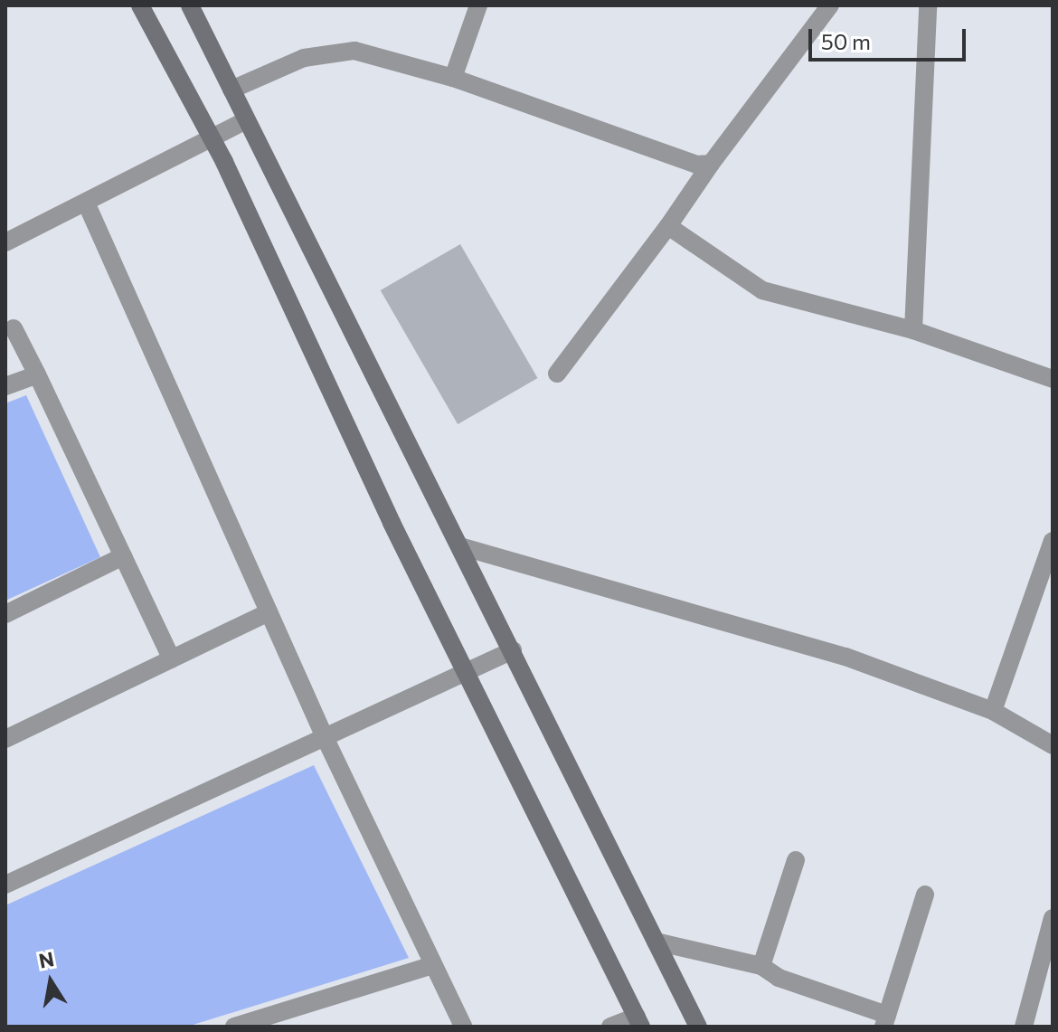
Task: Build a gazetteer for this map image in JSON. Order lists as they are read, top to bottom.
{
  "scale_bar": "50 m",
  "north": "top"
}
